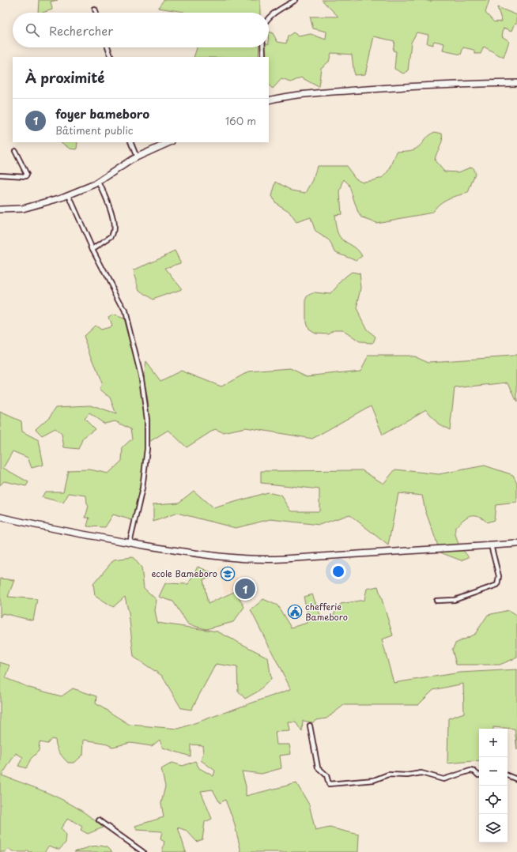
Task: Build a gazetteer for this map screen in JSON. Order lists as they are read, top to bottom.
{
  "places": {
    "school or university": ["ecole Bameboro"],
    "public building": ["chefferie Bameboro"]
  },
  "page": {
    "search": "Rechercher",
    "heading": "À proximité",
    "list": [
      {
        "mark": "1",
        "name": "foyer bameboro",
        "note": "Bâtiment public",
        "value": "160 m"
      }
    ],
    "pins": "1",
    "map_buttons": ["+", "−"]
  }
}
